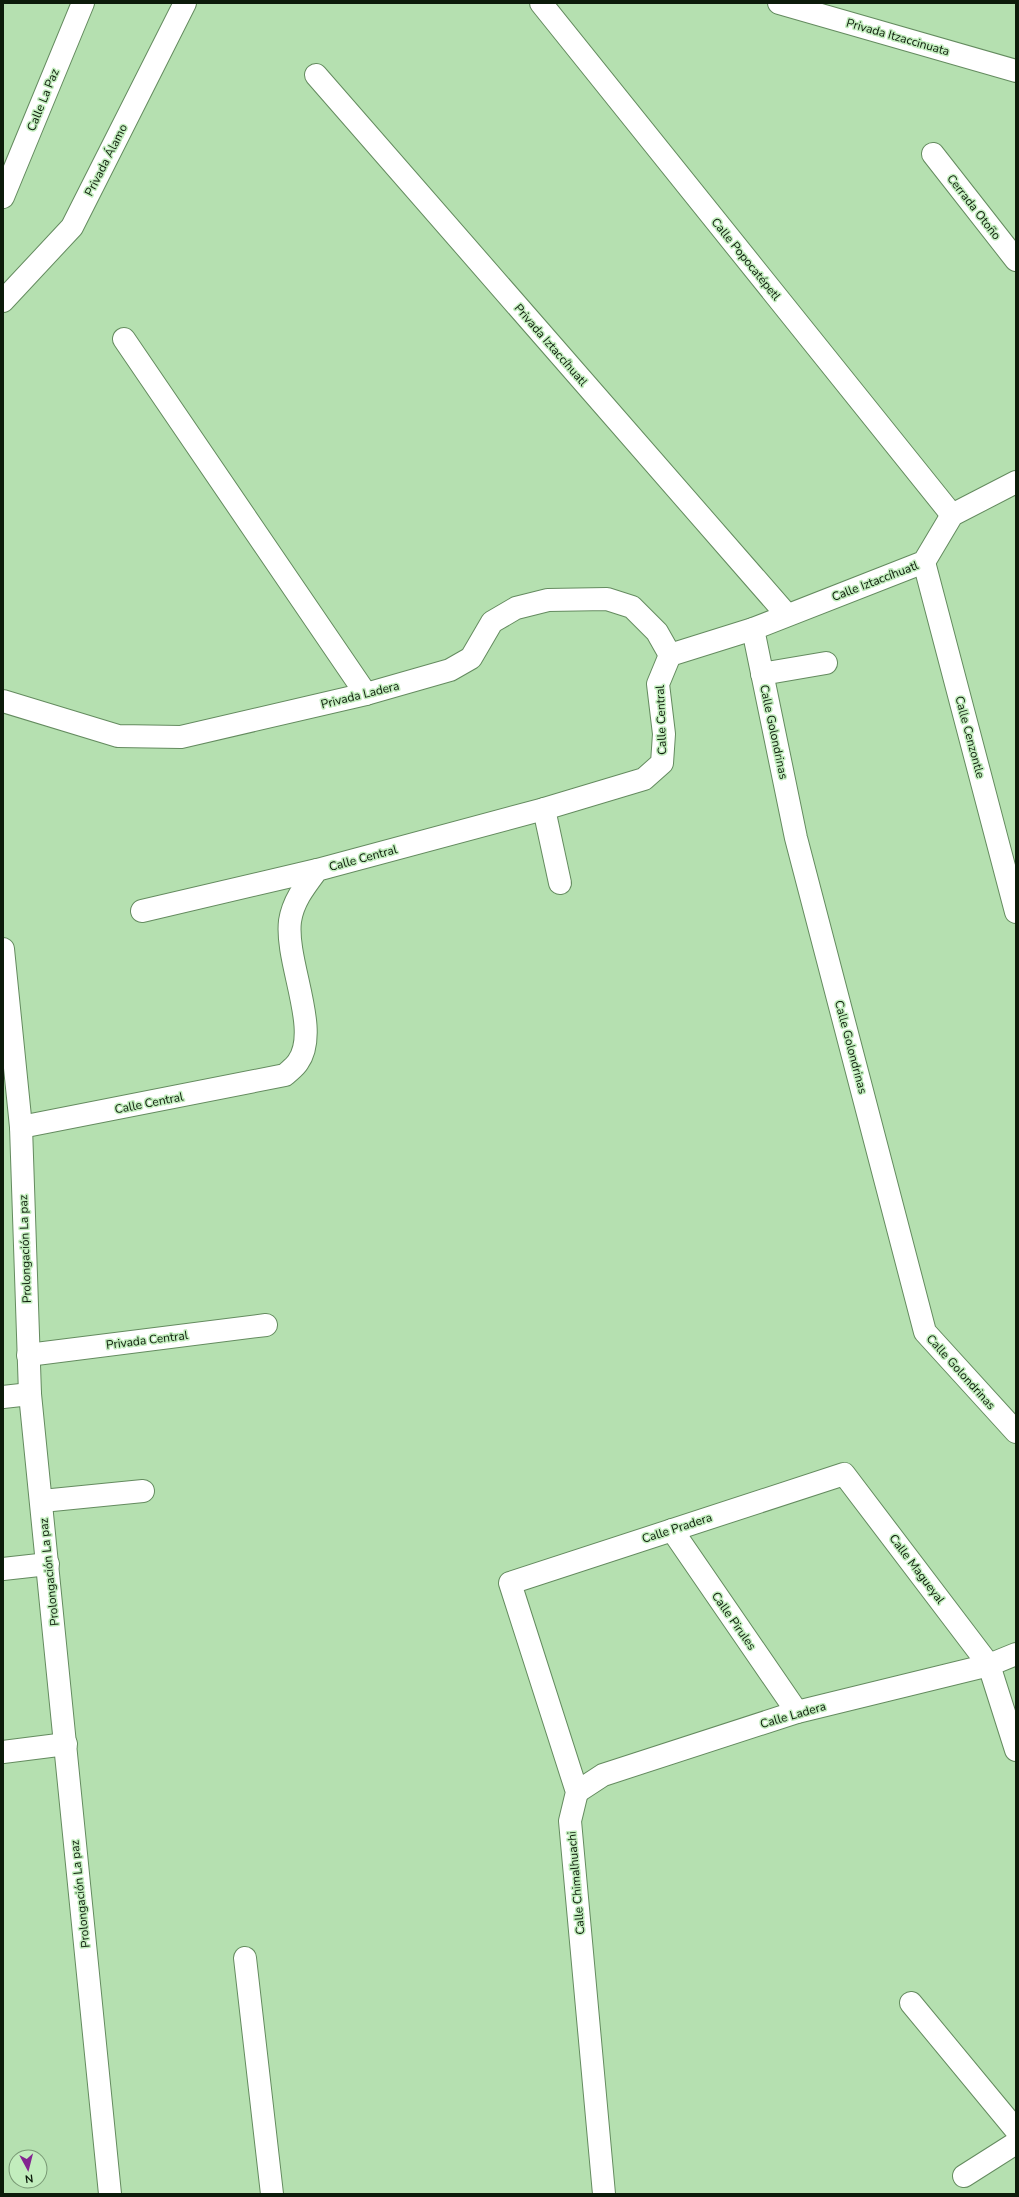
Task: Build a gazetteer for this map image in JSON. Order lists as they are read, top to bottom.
{
  "streets": {
    "street": [
      "Privada Itzaccinuata",
      "Calle La Paz",
      "Privada Álamo",
      "Cerrada Otoño",
      "Calle Popocatépetl",
      "Privada Iztaccíhuatl",
      "Calle Iztaccíhuatl",
      "Privada Ladera",
      "Calle Central",
      "Calle Golondrinas",
      "Calle Cenzontle",
      "Prolongación La paz",
      "Privada Central",
      "Calle Pradera",
      "Calle Magueyal",
      "Calle Pirules",
      "Calle Ladera",
      "Calle Chimalhuachi"
    ]
  },
  "crossings": [
    ["Calle Popocatépetl", "Calle Iztaccíhuatl"],
    ["Privada Iztaccíhuatl", "Calle Iztaccíhuatl"],
    ["Calle Iztaccíhuatl", "Calle Golondrinas"],
    ["Calle Iztaccíhuatl", "Calle Cenzontle"],
    ["Privada Ladera", "Calle Central"],
    ["Calle Central", "Prolongación La paz"],
    ["Prolongación La paz", "Privada Central"],
    ["Calle Pradera", "Calle Magueyal"],
    ["Calle Pradera", "Calle Pirules"],
    ["Calle Pradera", "Calle Ladera"],
    ["Calle Pradera", "Calle Chimalhuachi"],
    ["Calle Magueyal", "Calle Ladera"],
    ["Calle Pirules", "Calle Ladera"],
    ["Calle Ladera", "Calle Chimalhuachi"]
  ],
  "north": "bottom"
}
